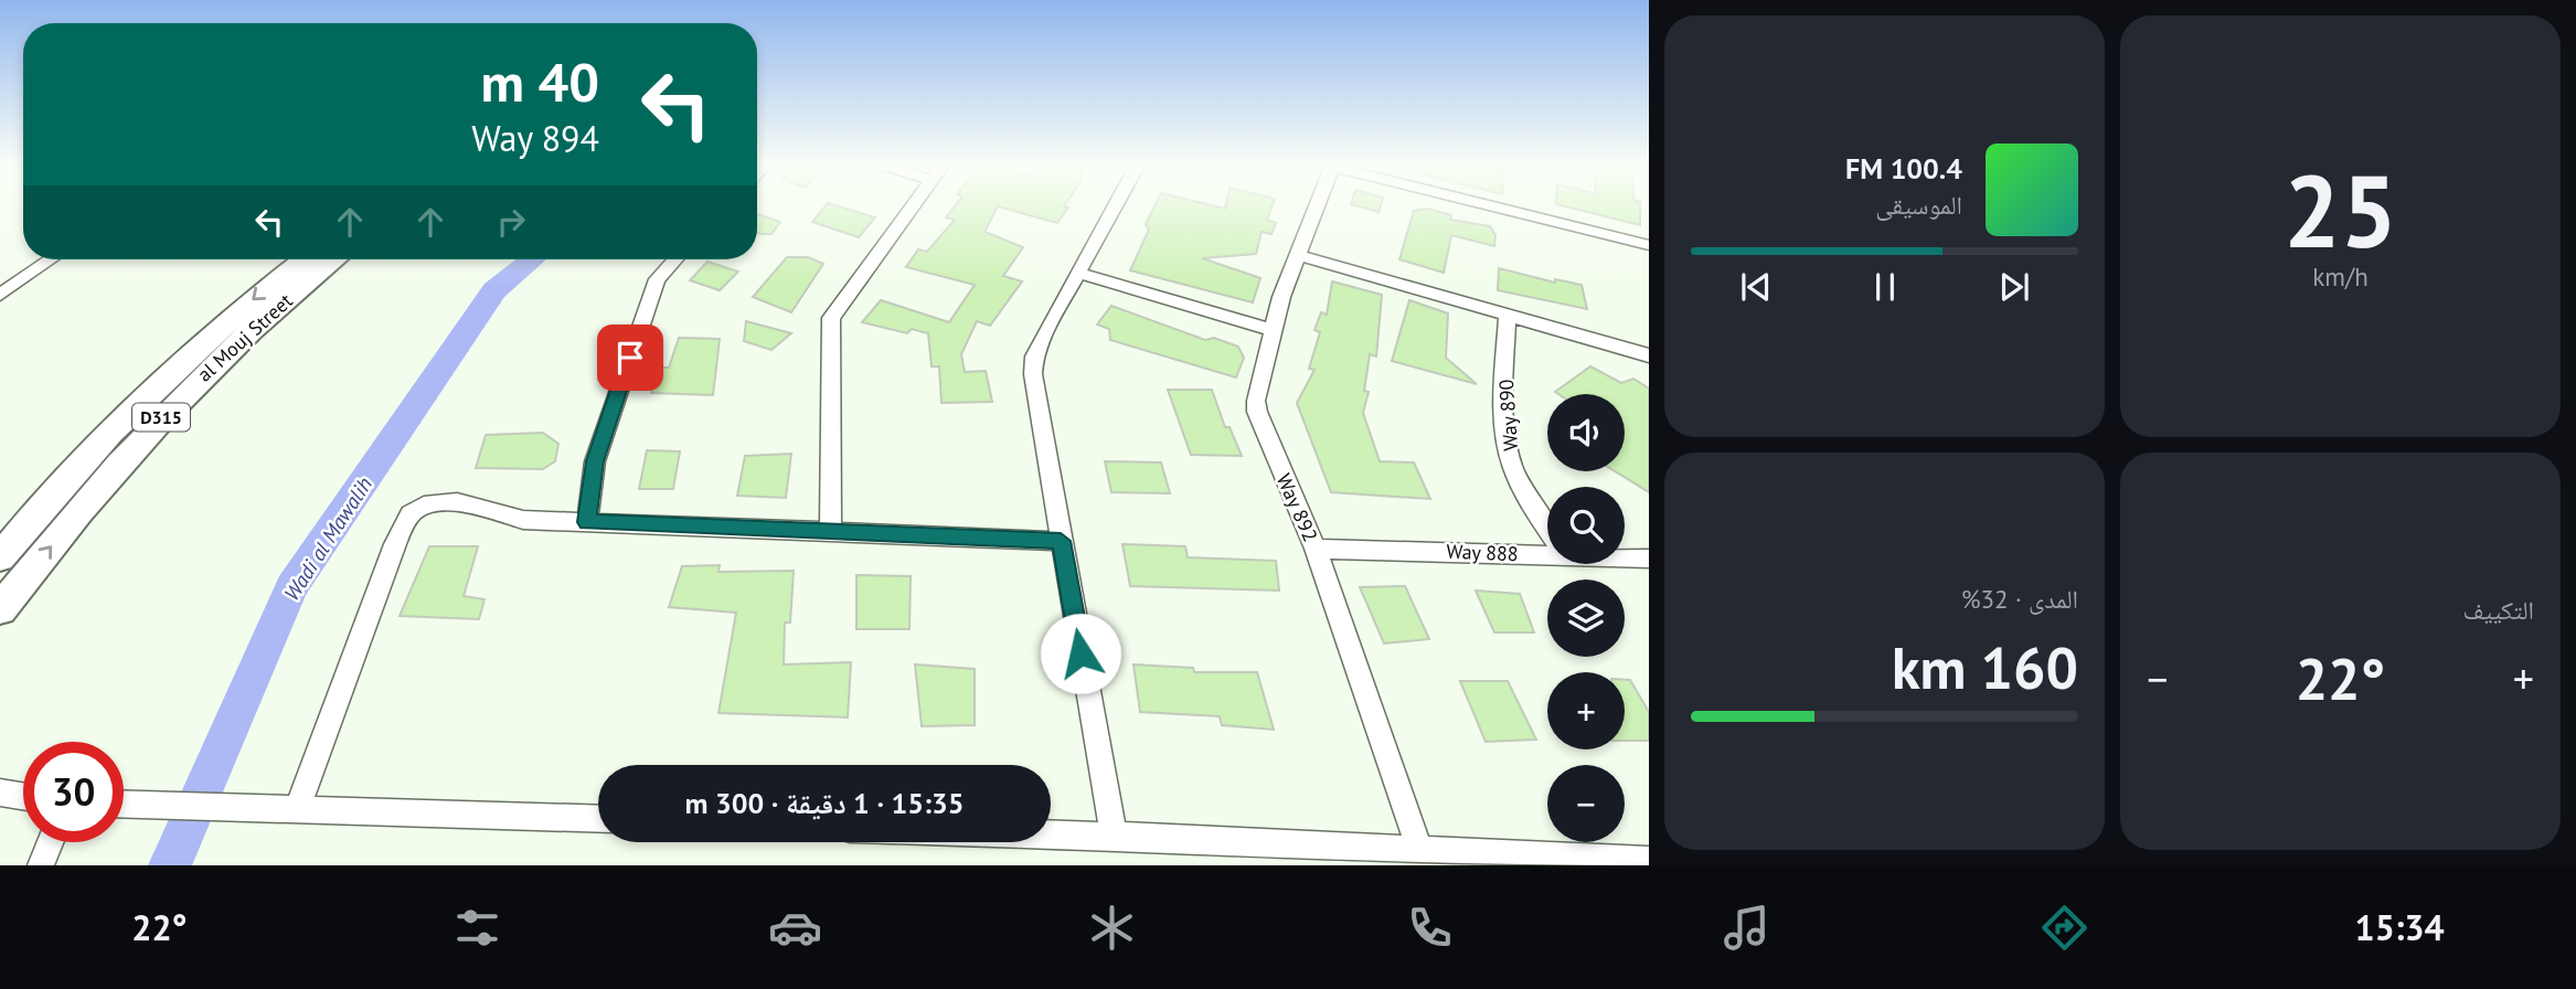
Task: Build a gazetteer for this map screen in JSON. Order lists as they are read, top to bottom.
{
  "streets": {
    "main road": ["al Mouj Street", "D315"],
    "street": ["Way 890", "Way 892", "Way 888"]
  },
  "crossings": [
    ["Way 892", "Way 888"]
  ],
  "water": ["Wadi al Mawalih"],
  "page": {
    "tile": [
      ["25", "km/h"],
      "التكييف",
      ["المدى · 32%", "160 km"]
    ],
    "turn": ["40 m", "Way 894"],
    "song": ["100.4 FM", "الموسيقى"],
    "map_buttons": ["+", "−"],
    "heat": ["−", "22°", "+"],
    "limit": "30",
    "trip": "15:35 · 1 دقيقة · 300 m",
    "tabs": ["15:34", "22°"]
  }
}
